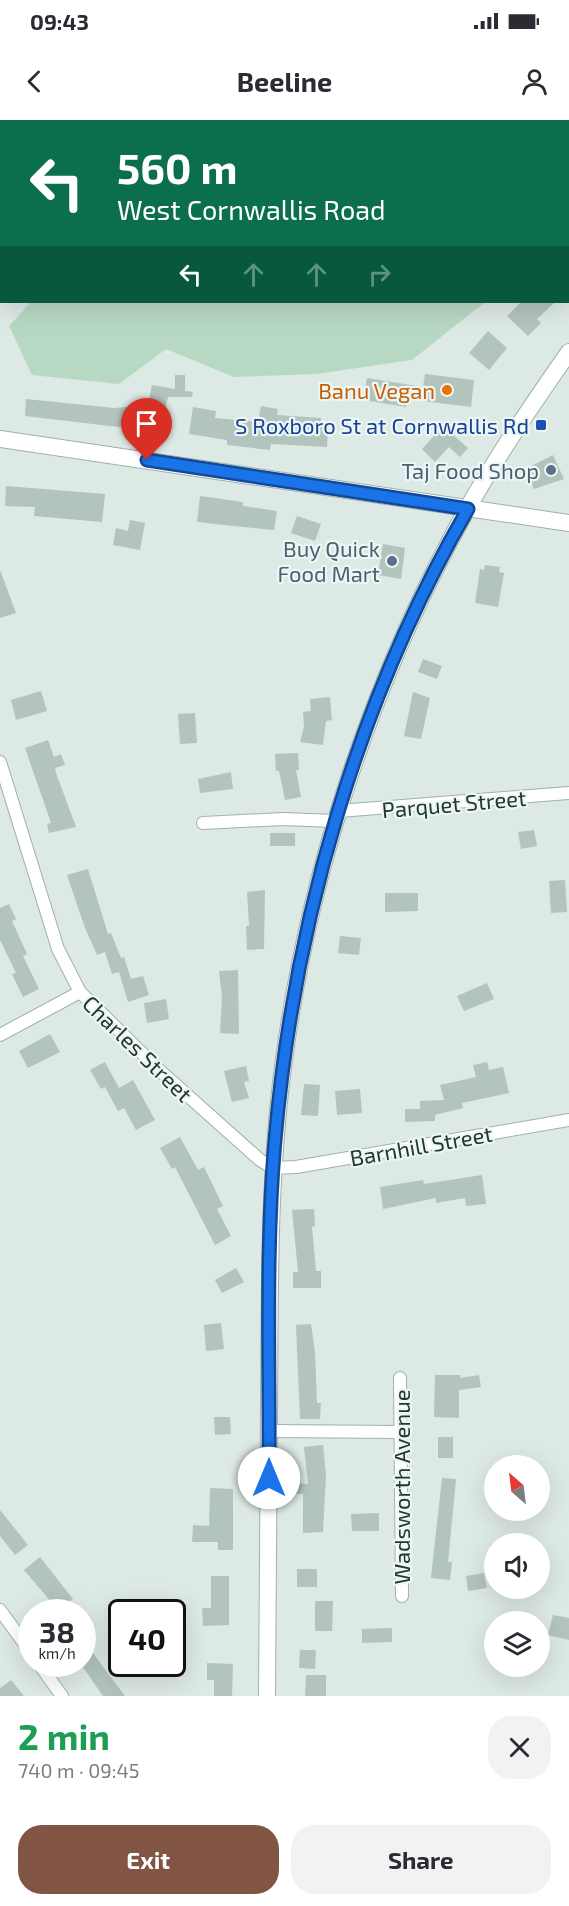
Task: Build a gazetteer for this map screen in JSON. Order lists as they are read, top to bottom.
{
  "streets": {
    "street": [
      "Parquet Street",
      "Charles Street",
      "Barnhill Street",
      "Wadsworth Avenue"
    ]
  },
  "crossings": [
    ["Charles Street", "Barnhill Street"]
  ],
  "places": {
    "other": ["Banu Vegan", "Taj Food Shop", "Buy Quick Food Mart"],
    "transit": ["S Roxboro St at Cornwallis Rd"]
  },
  "north": "top left",
  "page": {
    "status": "09:43",
    "header": "Beeline",
    "turn": ["560 m", "West Cornwallis Road"],
    "speed": "38 km/h",
    "limit": "40",
    "heading": ["2 min", "740 m · 09:45"],
    "buttons": ["Exit", "Share"]
  }
}
